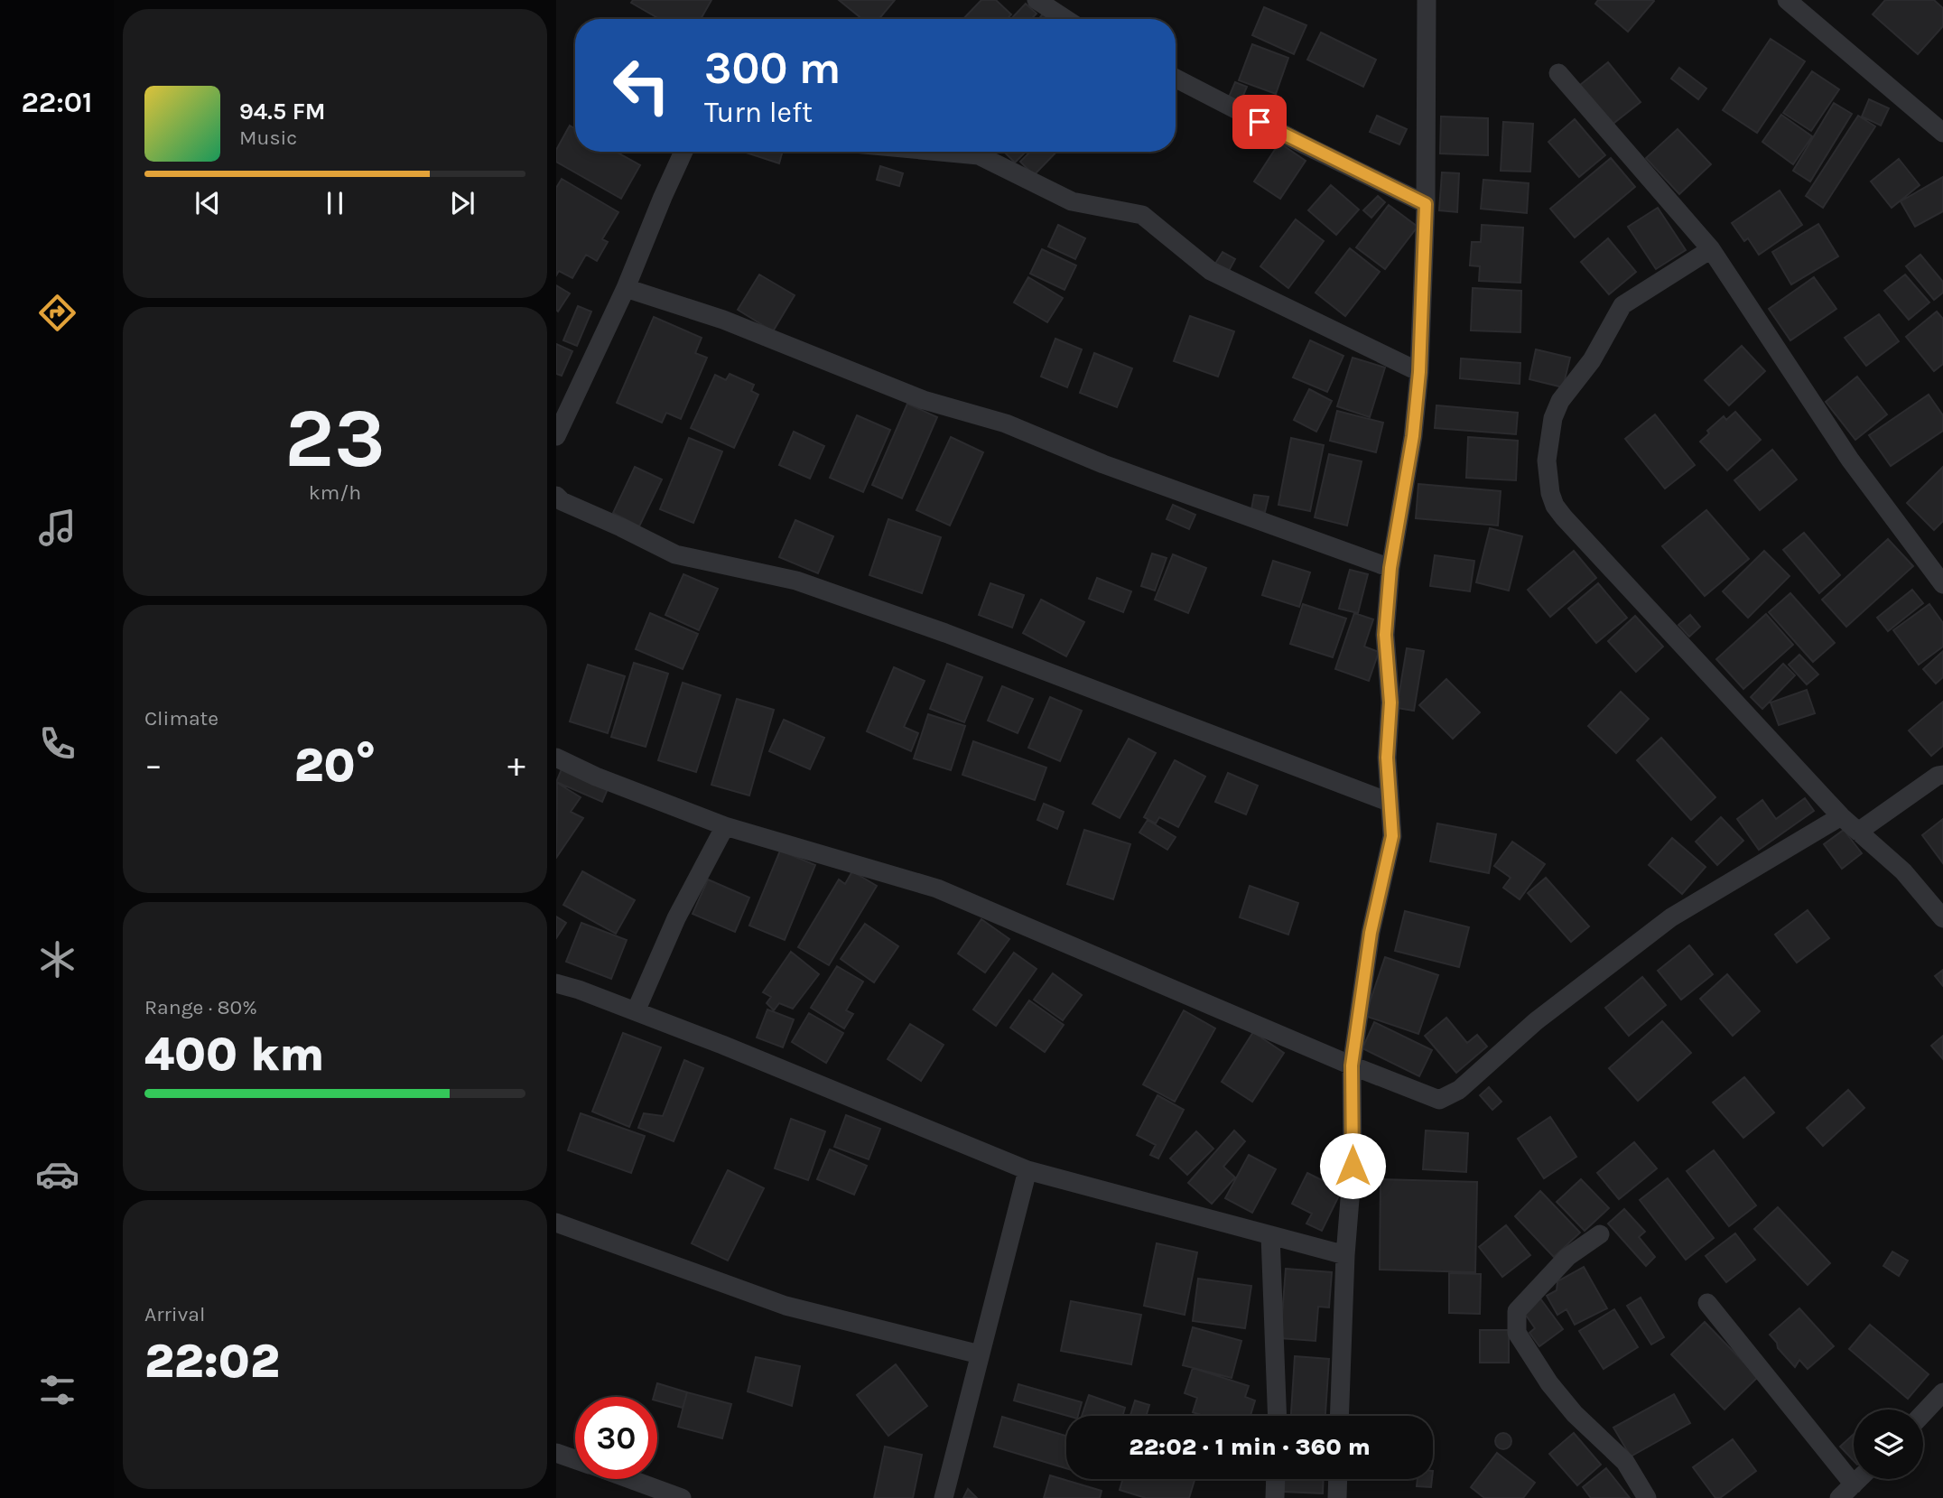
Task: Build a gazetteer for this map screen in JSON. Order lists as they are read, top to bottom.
{
  "page": {
    "tabs": "22:01",
    "turn": ["300 m", "Turn left"],
    "song": ["94.5 FM", "Music"],
    "tile": [
      ["23", "km/h"],
      "Climate",
      ["Range · 80%", "400 km"],
      ["Arrival", "22:02"]
    ],
    "heat": ["−", "20°", "+"],
    "limit": "30",
    "trip": "22:02 · 1 min · 360 m"
  }
}
